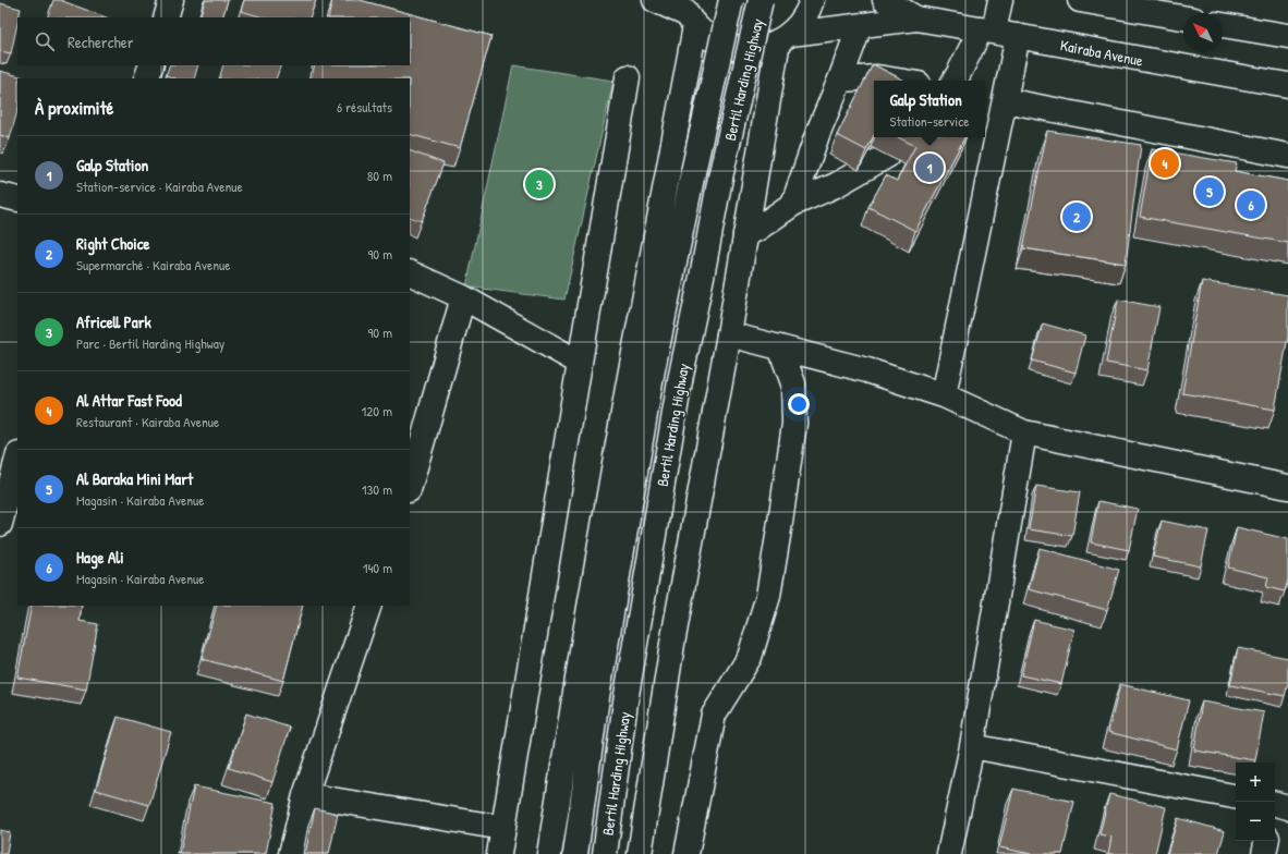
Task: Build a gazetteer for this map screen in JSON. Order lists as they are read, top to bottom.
{
  "streets": {
    "street": ["Kairaba Avenue", "Bertil Harding Highway"]
  },
  "north": "top left",
  "page": {
    "search": "Rechercher",
    "heading": ["À proximité", "6 résultats"],
    "popup": ["Galp Station", "Station-service"],
    "list": [
      {
        "mark": "1",
        "name": "Galp Station",
        "note": "Station-service · Kairaba Avenue",
        "value": "80 m"
      },
      {
        "mark": "2",
        "name": "Right Choice",
        "note": "Supermarché · Kairaba Avenue",
        "value": "90 m"
      },
      {
        "mark": "3",
        "name": "Africell Park",
        "note": "Parc · Bertil Harding Highway",
        "value": "90 m"
      },
      {
        "mark": "4",
        "name": "Al Attar Fast Food",
        "note": "Restaurant · Kairaba Avenue",
        "value": "120 m"
      },
      {
        "mark": "5",
        "name": "Al Baraka Mini Mart",
        "note": "Magasin · Kairaba Avenue",
        "value": "130 m"
      },
      {
        "mark": "6",
        "name": "Hage Ali",
        "note": "Magasin · Kairaba Avenue",
        "value": "140 m"
      }
    ],
    "pins": [
      "4",
      "1",
      "3",
      "5",
      "6",
      "2"
    ],
    "map_buttons": ["+", "−"]
  }
}
